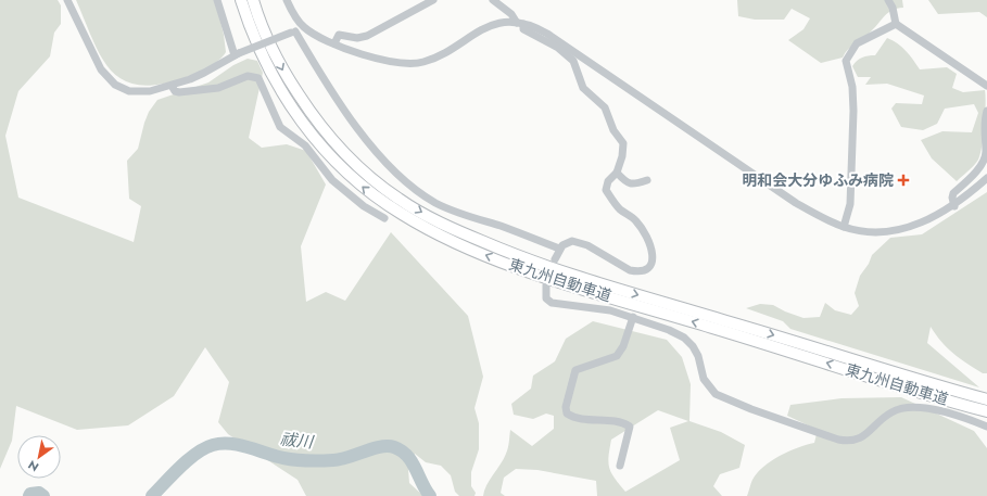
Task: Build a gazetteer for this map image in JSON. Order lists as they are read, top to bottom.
{
  "streets": {
    "highway": ["東九州自動車道"]
  },
  "water": ["祓川"],
  "places": {
    "health": ["明和会大分ゆふみ病院"]
  },
  "north": "bottom left"
}
